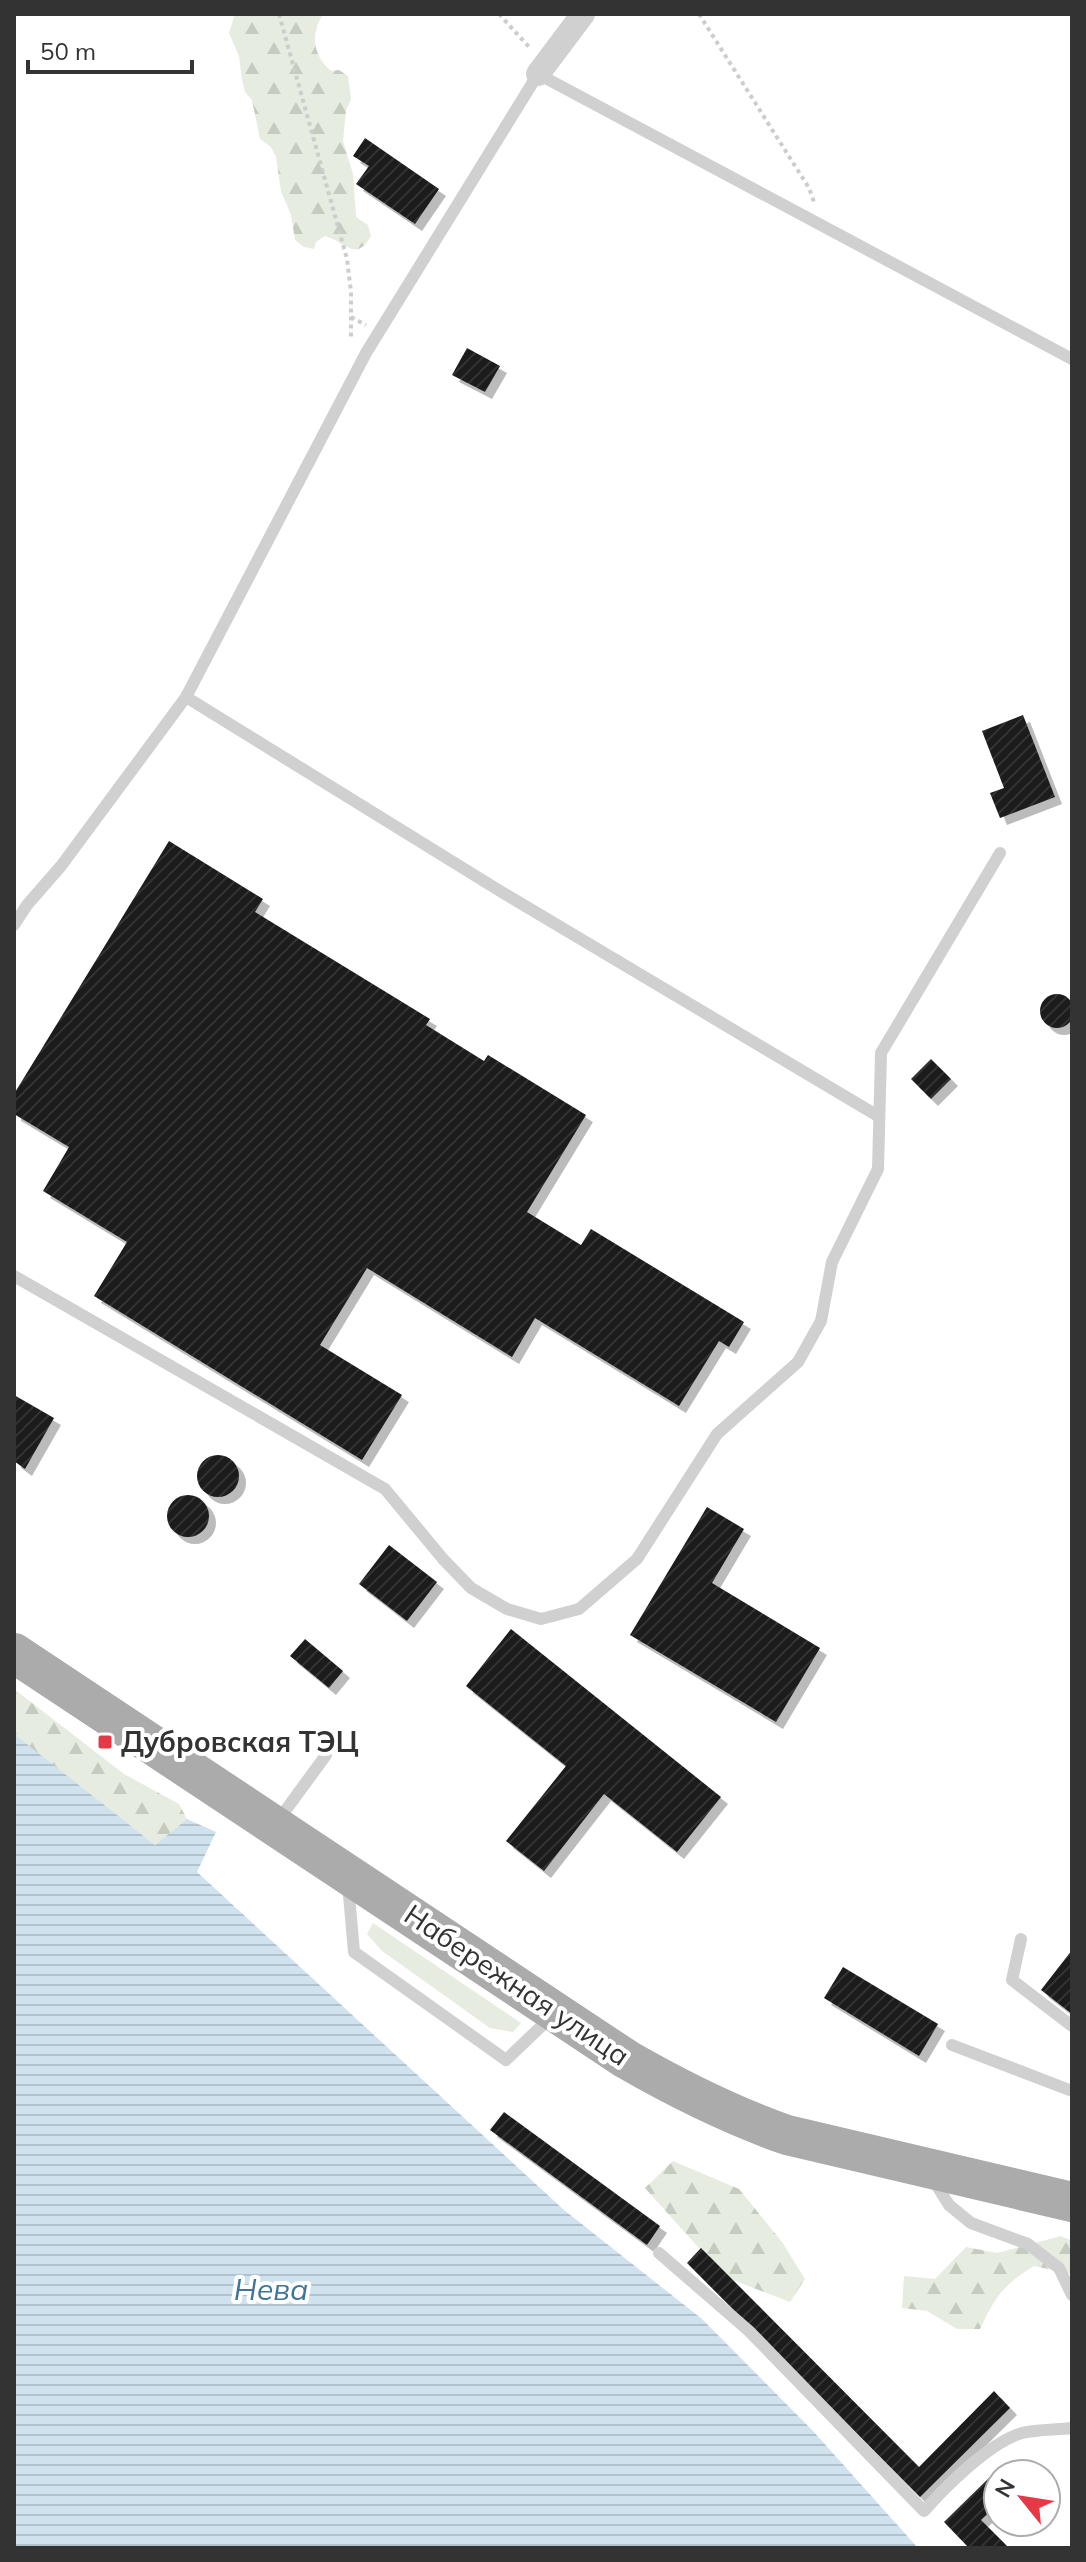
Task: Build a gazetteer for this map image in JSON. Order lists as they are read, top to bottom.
{
  "streets": {
    "main road": ["Набережная улица"]
  },
  "water": ["Нева"],
  "places": {
    "transit": ["Дубровская ТЭЦ"]
  },
  "scale_bar": "50 m",
  "north": "top left"
}
